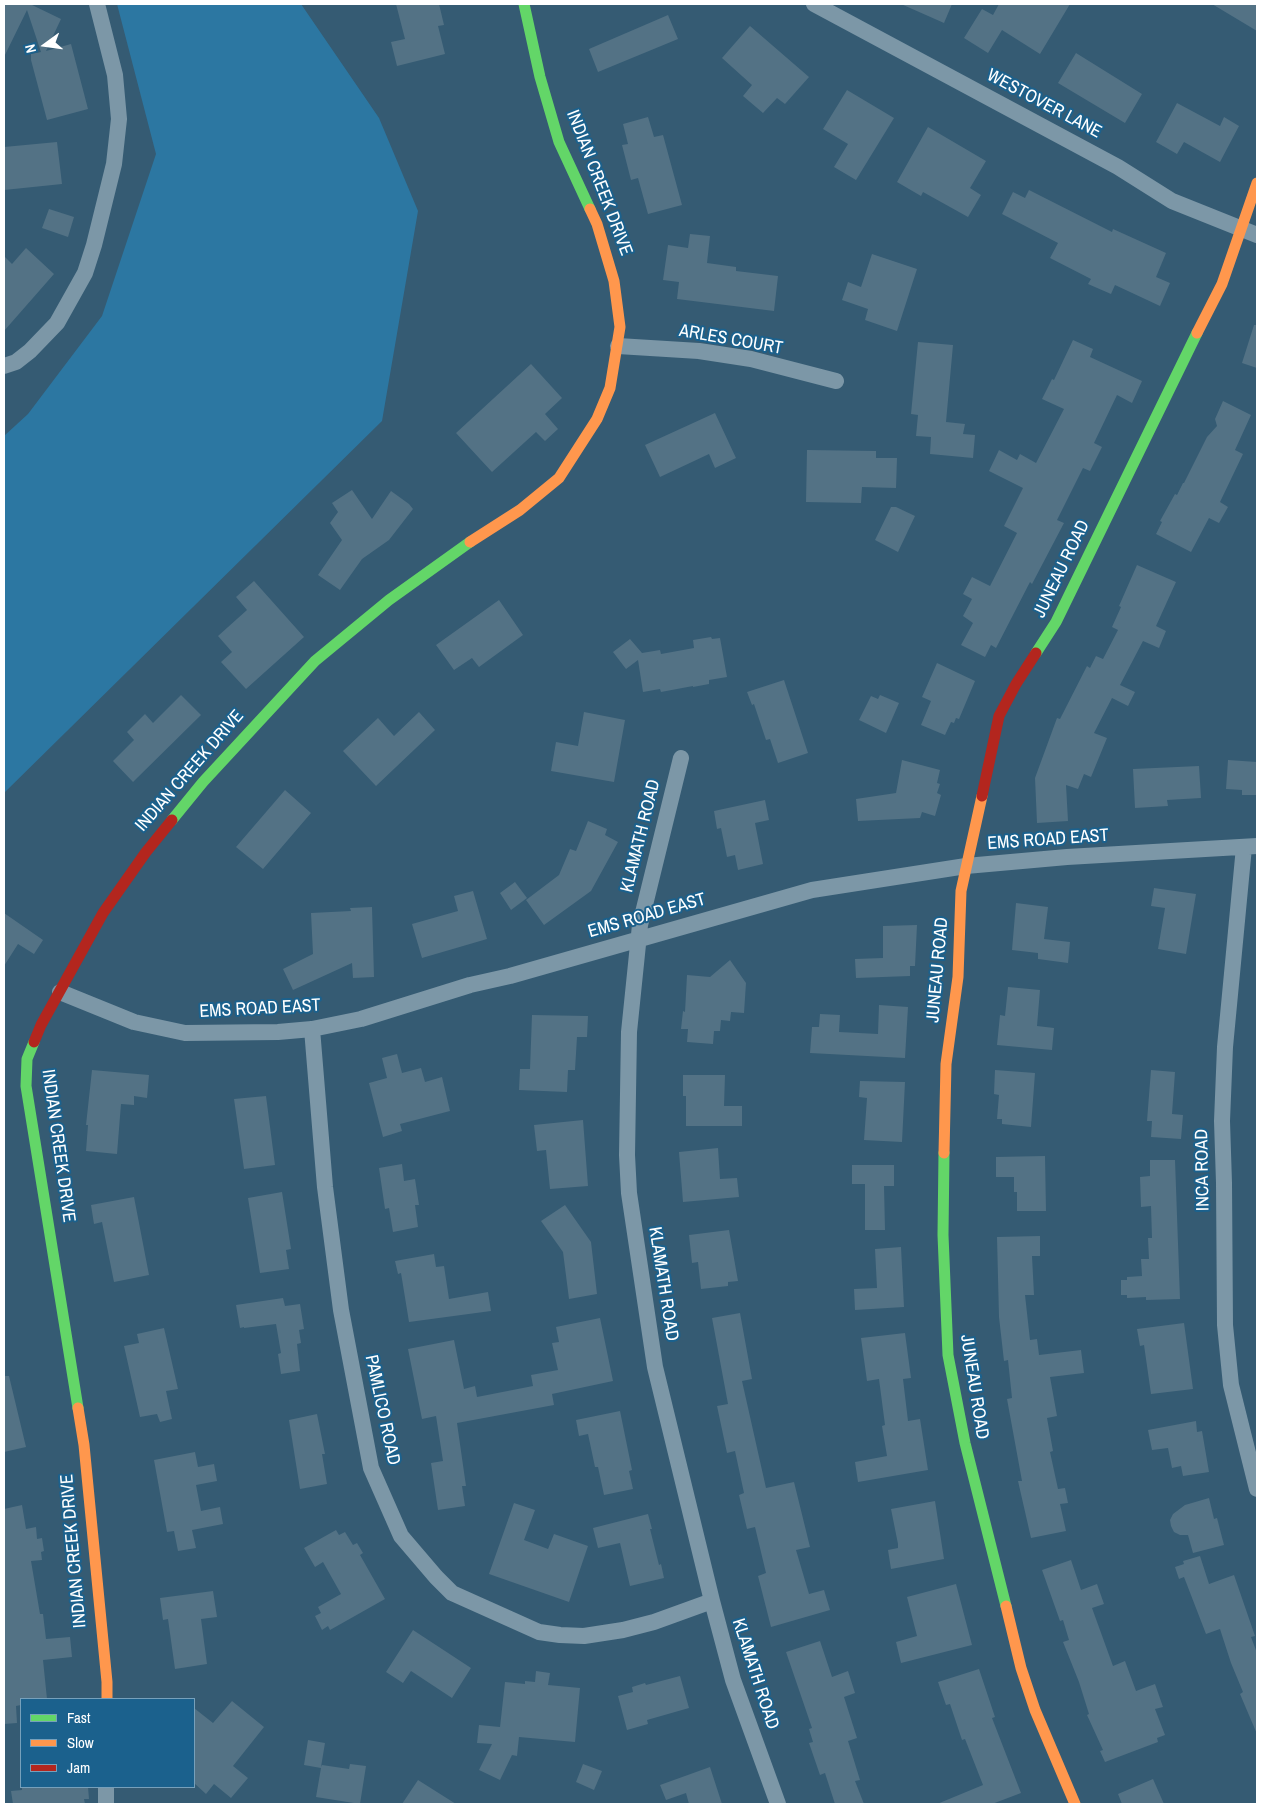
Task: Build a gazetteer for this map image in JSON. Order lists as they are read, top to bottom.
{
  "streets": {
    "street": [
      "WESTOVER LANE",
      "INDIAN CREEK DRIVE",
      "ARLES COURT",
      "JUNEAU ROAD",
      "KLAMATH ROAD",
      "EMS ROAD EAST",
      "INCA ROAD",
      "PAMLICO ROAD"
    ]
  },
  "crossings": [
    ["WESTOVER LANE", "JUNEAU ROAD"],
    ["INDIAN CREEK DRIVE", "ARLES COURT"],
    ["INDIAN CREEK DRIVE", "EMS ROAD EAST"],
    ["JUNEAU ROAD", "EMS ROAD EAST"],
    ["KLAMATH ROAD", "EMS ROAD EAST"],
    ["KLAMATH ROAD", "PAMLICO ROAD"],
    ["EMS ROAD EAST", "INCA ROAD"],
    ["EMS ROAD EAST", "PAMLICO ROAD"]
  ],
  "legend": ["Fast", "Slow", "Jam"],
  "north": "left"
}
